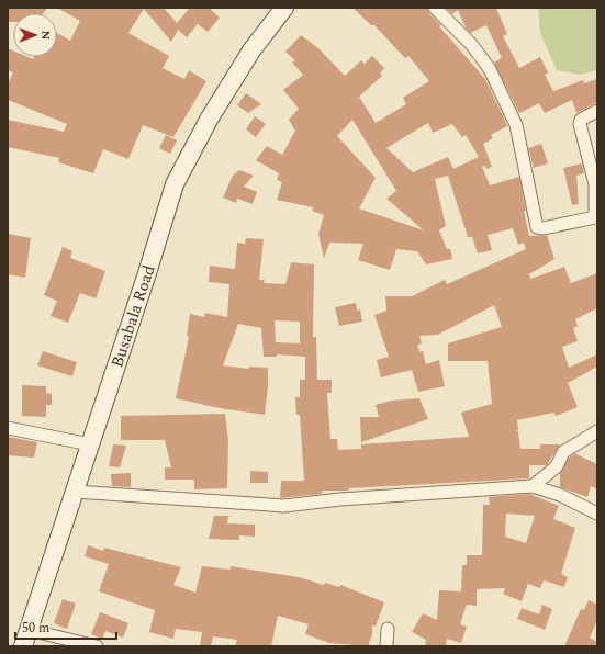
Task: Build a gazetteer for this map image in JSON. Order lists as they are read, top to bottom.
{
  "streets": {
    "street": ["Busabala Road"]
  },
  "scale_bar": "50 m",
  "north": "right"
}
